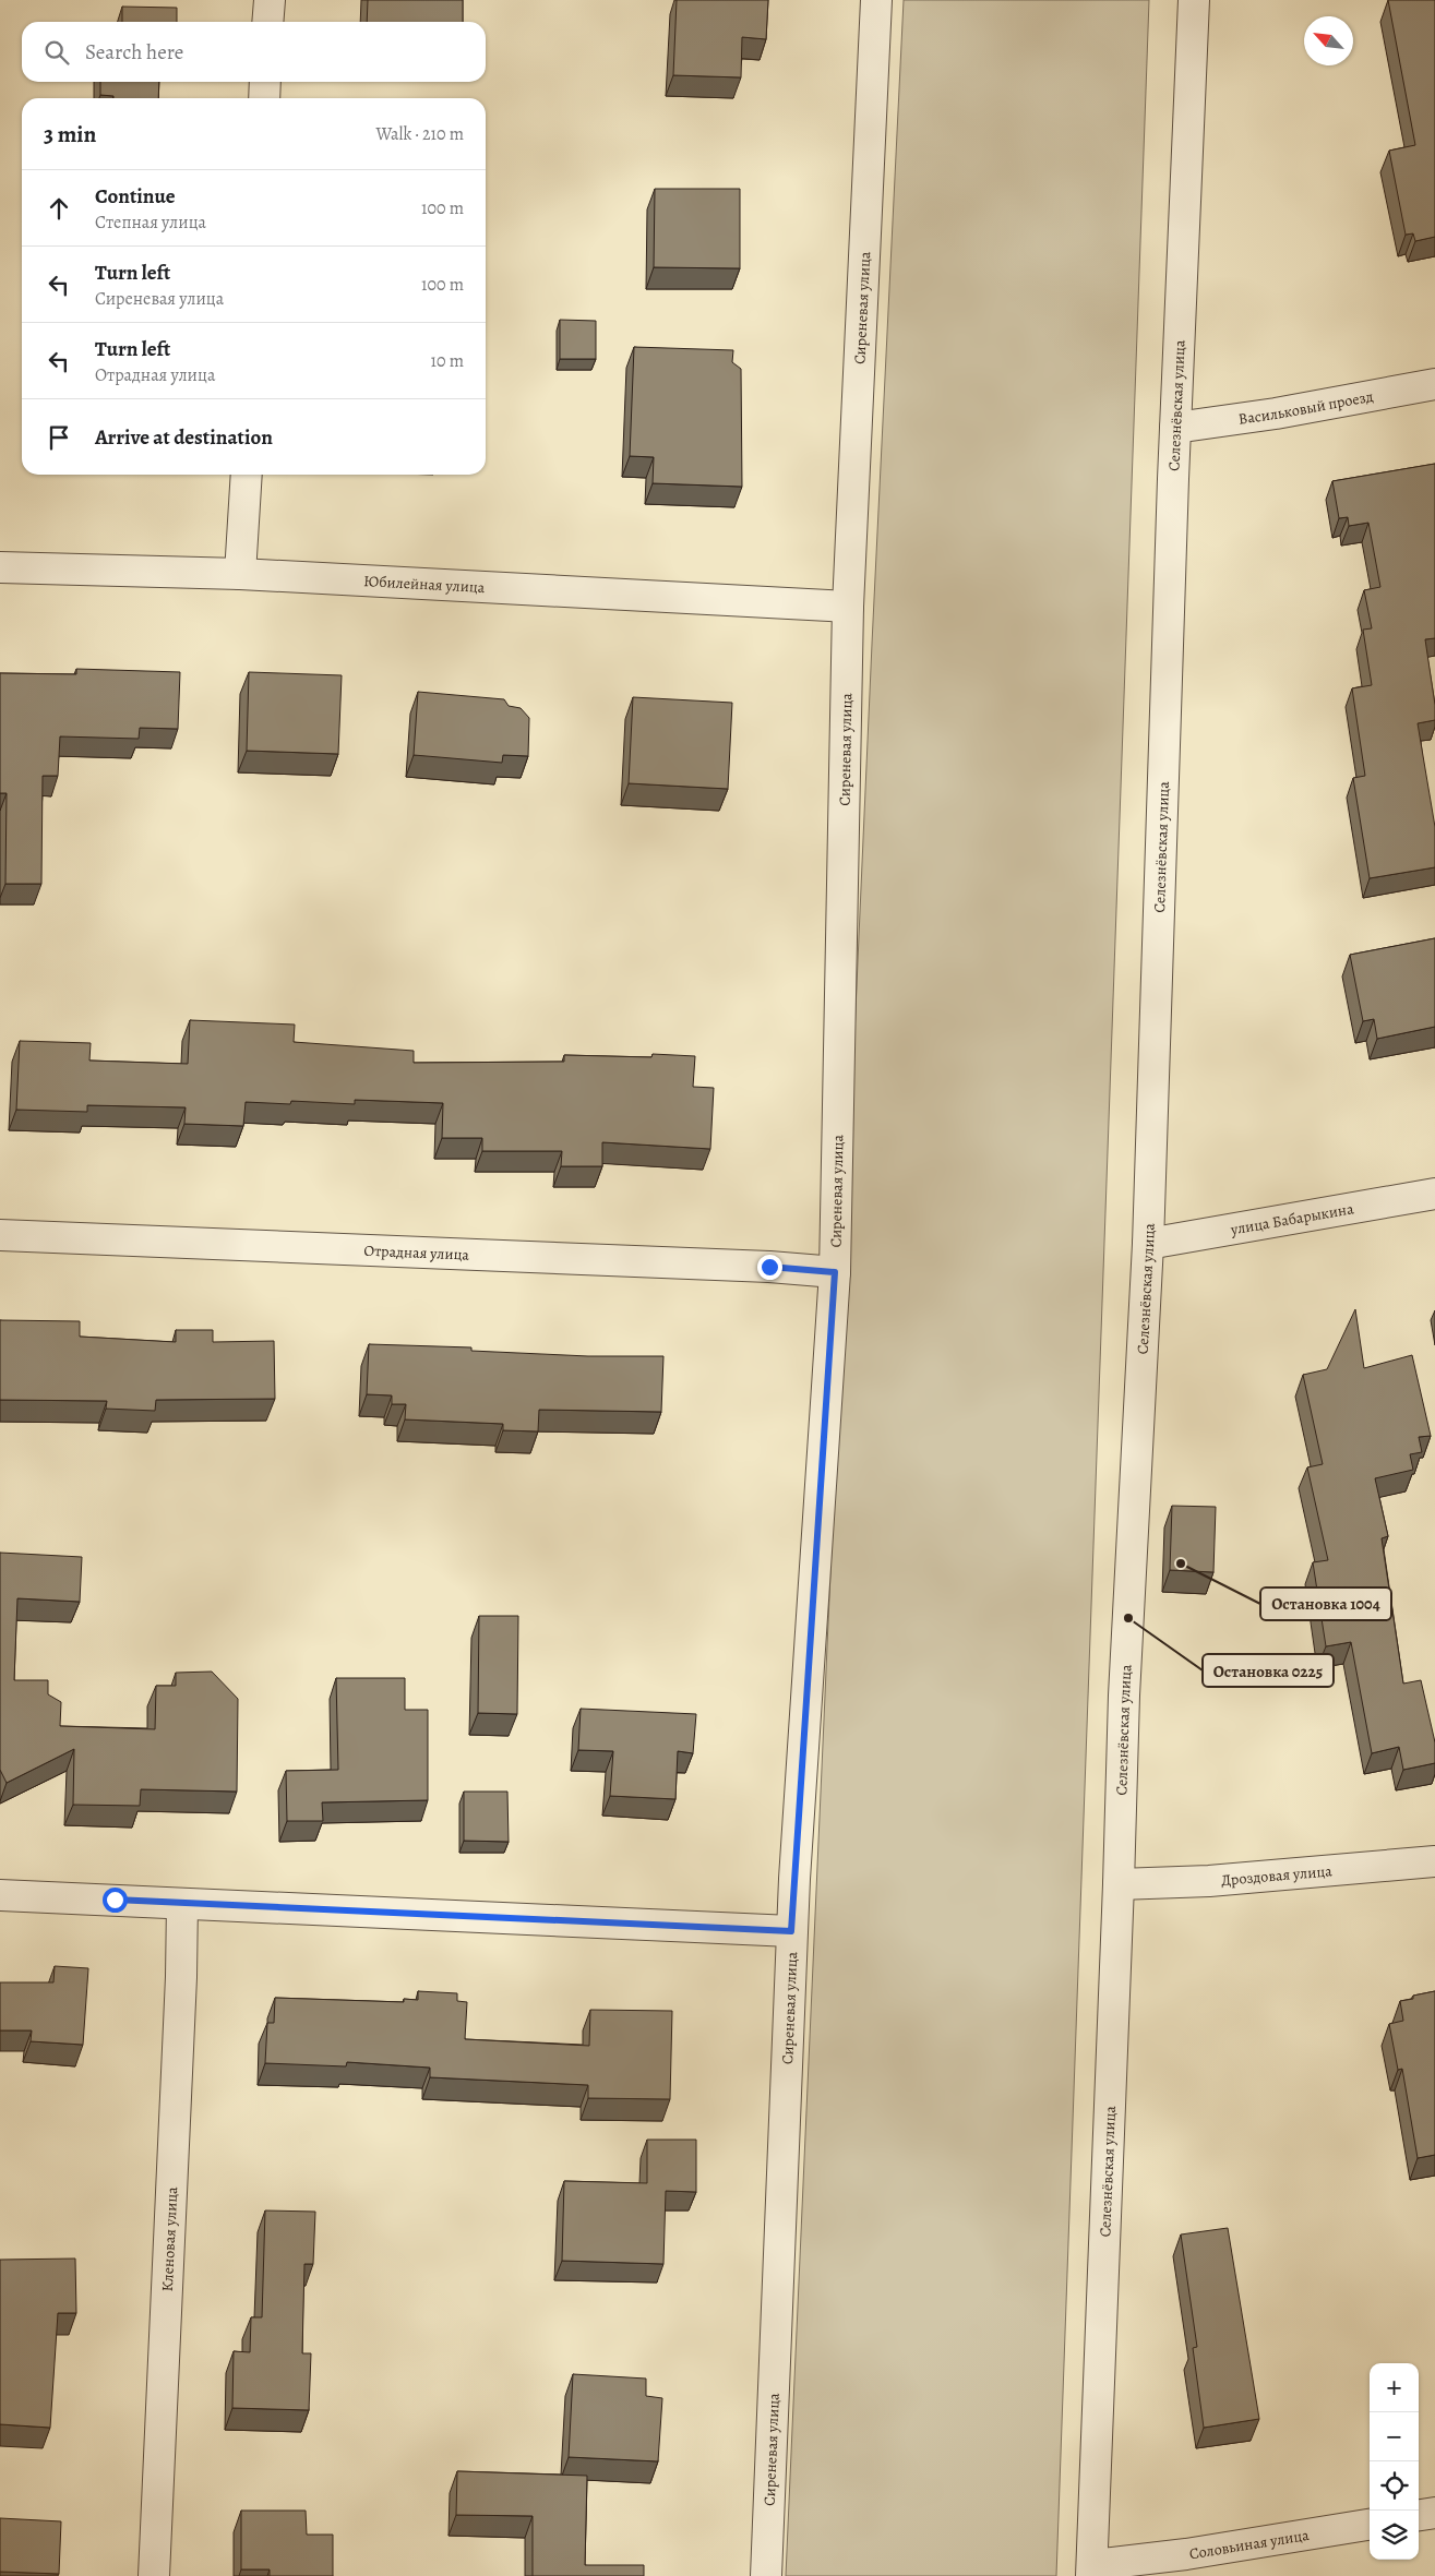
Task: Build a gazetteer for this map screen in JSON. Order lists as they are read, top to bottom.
{
  "streets": {
    "street": [
      "Сиреневая улица",
      "Селезнёвская улица",
      "Васильковый проезд",
      "Юбилейная улица",
      "улица Бабарыкина",
      "Отрадная улица",
      "Дроздовая улица",
      "Кленовая улица",
      "Соловьиная улица"
    ]
  },
  "crossings": [
    ["Сиреневая улица", "Юбилейная улица"],
    ["Сиреневая улица", "Отрадная улица"],
    ["Селезнёвская улица", "Васильковый проезд"],
    ["Селезнёвская улица", "улица Бабарыкина"],
    ["Селезнёвская улица", "Дроздовая улица"],
    ["Селезнёвская улица", "Соловьиная улица"]
  ],
  "places": ["Остановка 1004", "Остановка 0225"],
  "north": "top left",
  "page": {
    "search": "Search here",
    "heading": ["3 min", "Walk · 210 m"],
    "list": [
      ["Continue", "Степная улица", "100 m"],
      ["Turn left", "Сиреневая улица", "100 m"],
      ["Turn left", "Отрадная улица", "10 m"],
      "Arrive at destination"
    ],
    "map_buttons": ["+", "−"]
  }
}
